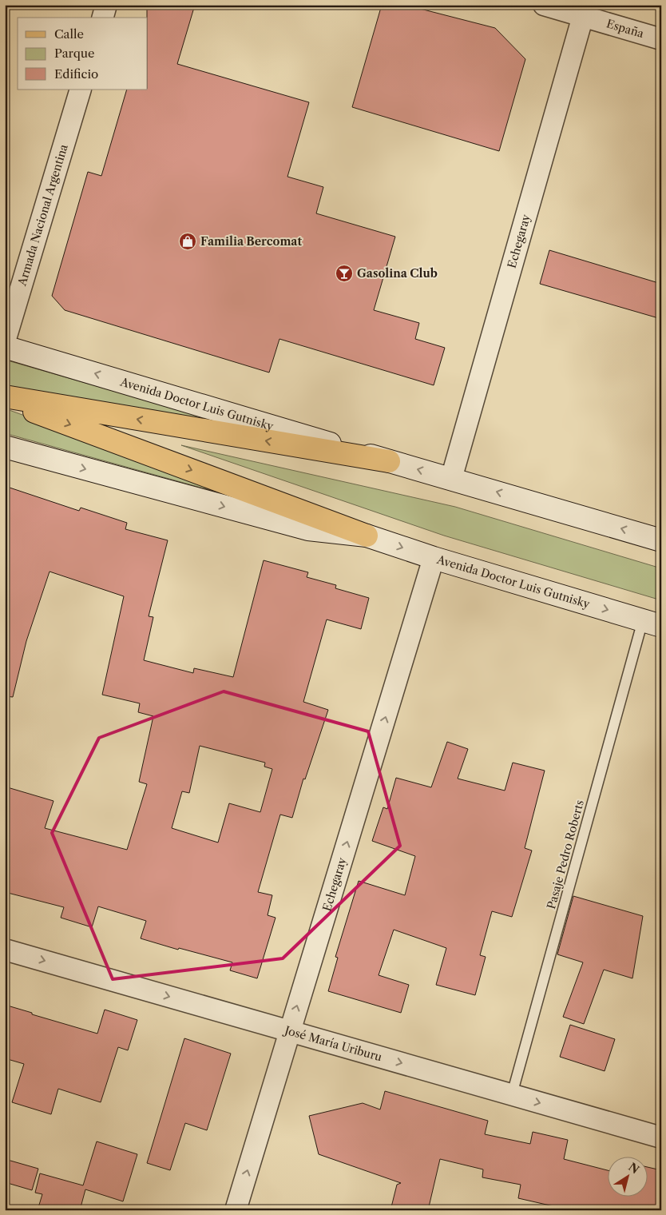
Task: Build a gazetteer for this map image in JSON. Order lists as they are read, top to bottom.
{
  "streets": {
    "main road": ["Avenida Doctor Luis Gutnisky"],
    "street": [
      "España",
      "Armada Nacional Argentina",
      "Echegaray",
      "José María Uriburu"
    ],
    "lane": ["Pasaje Pedro Roberts"]
  },
  "crossings": [
    ["España", "Echegaray"],
    ["Echegaray", "Avenida Doctor Luis Gutnisky"],
    ["Echegaray", "José María Uriburu"],
    ["Avenida Doctor Luis Gutnisky", "Pasaje Pedro Roberts"],
    ["Pasaje Pedro Roberts", "José María Uriburu"]
  ],
  "one_way": ["Echegaray", "José María Uriburu"],
  "places": {
    "shop": ["Familia Bercomat"],
    "bar": ["Gasolina Club"]
  },
  "legend": ["Calle", "Parque", "Edificio"],
  "north": "top right"
}
